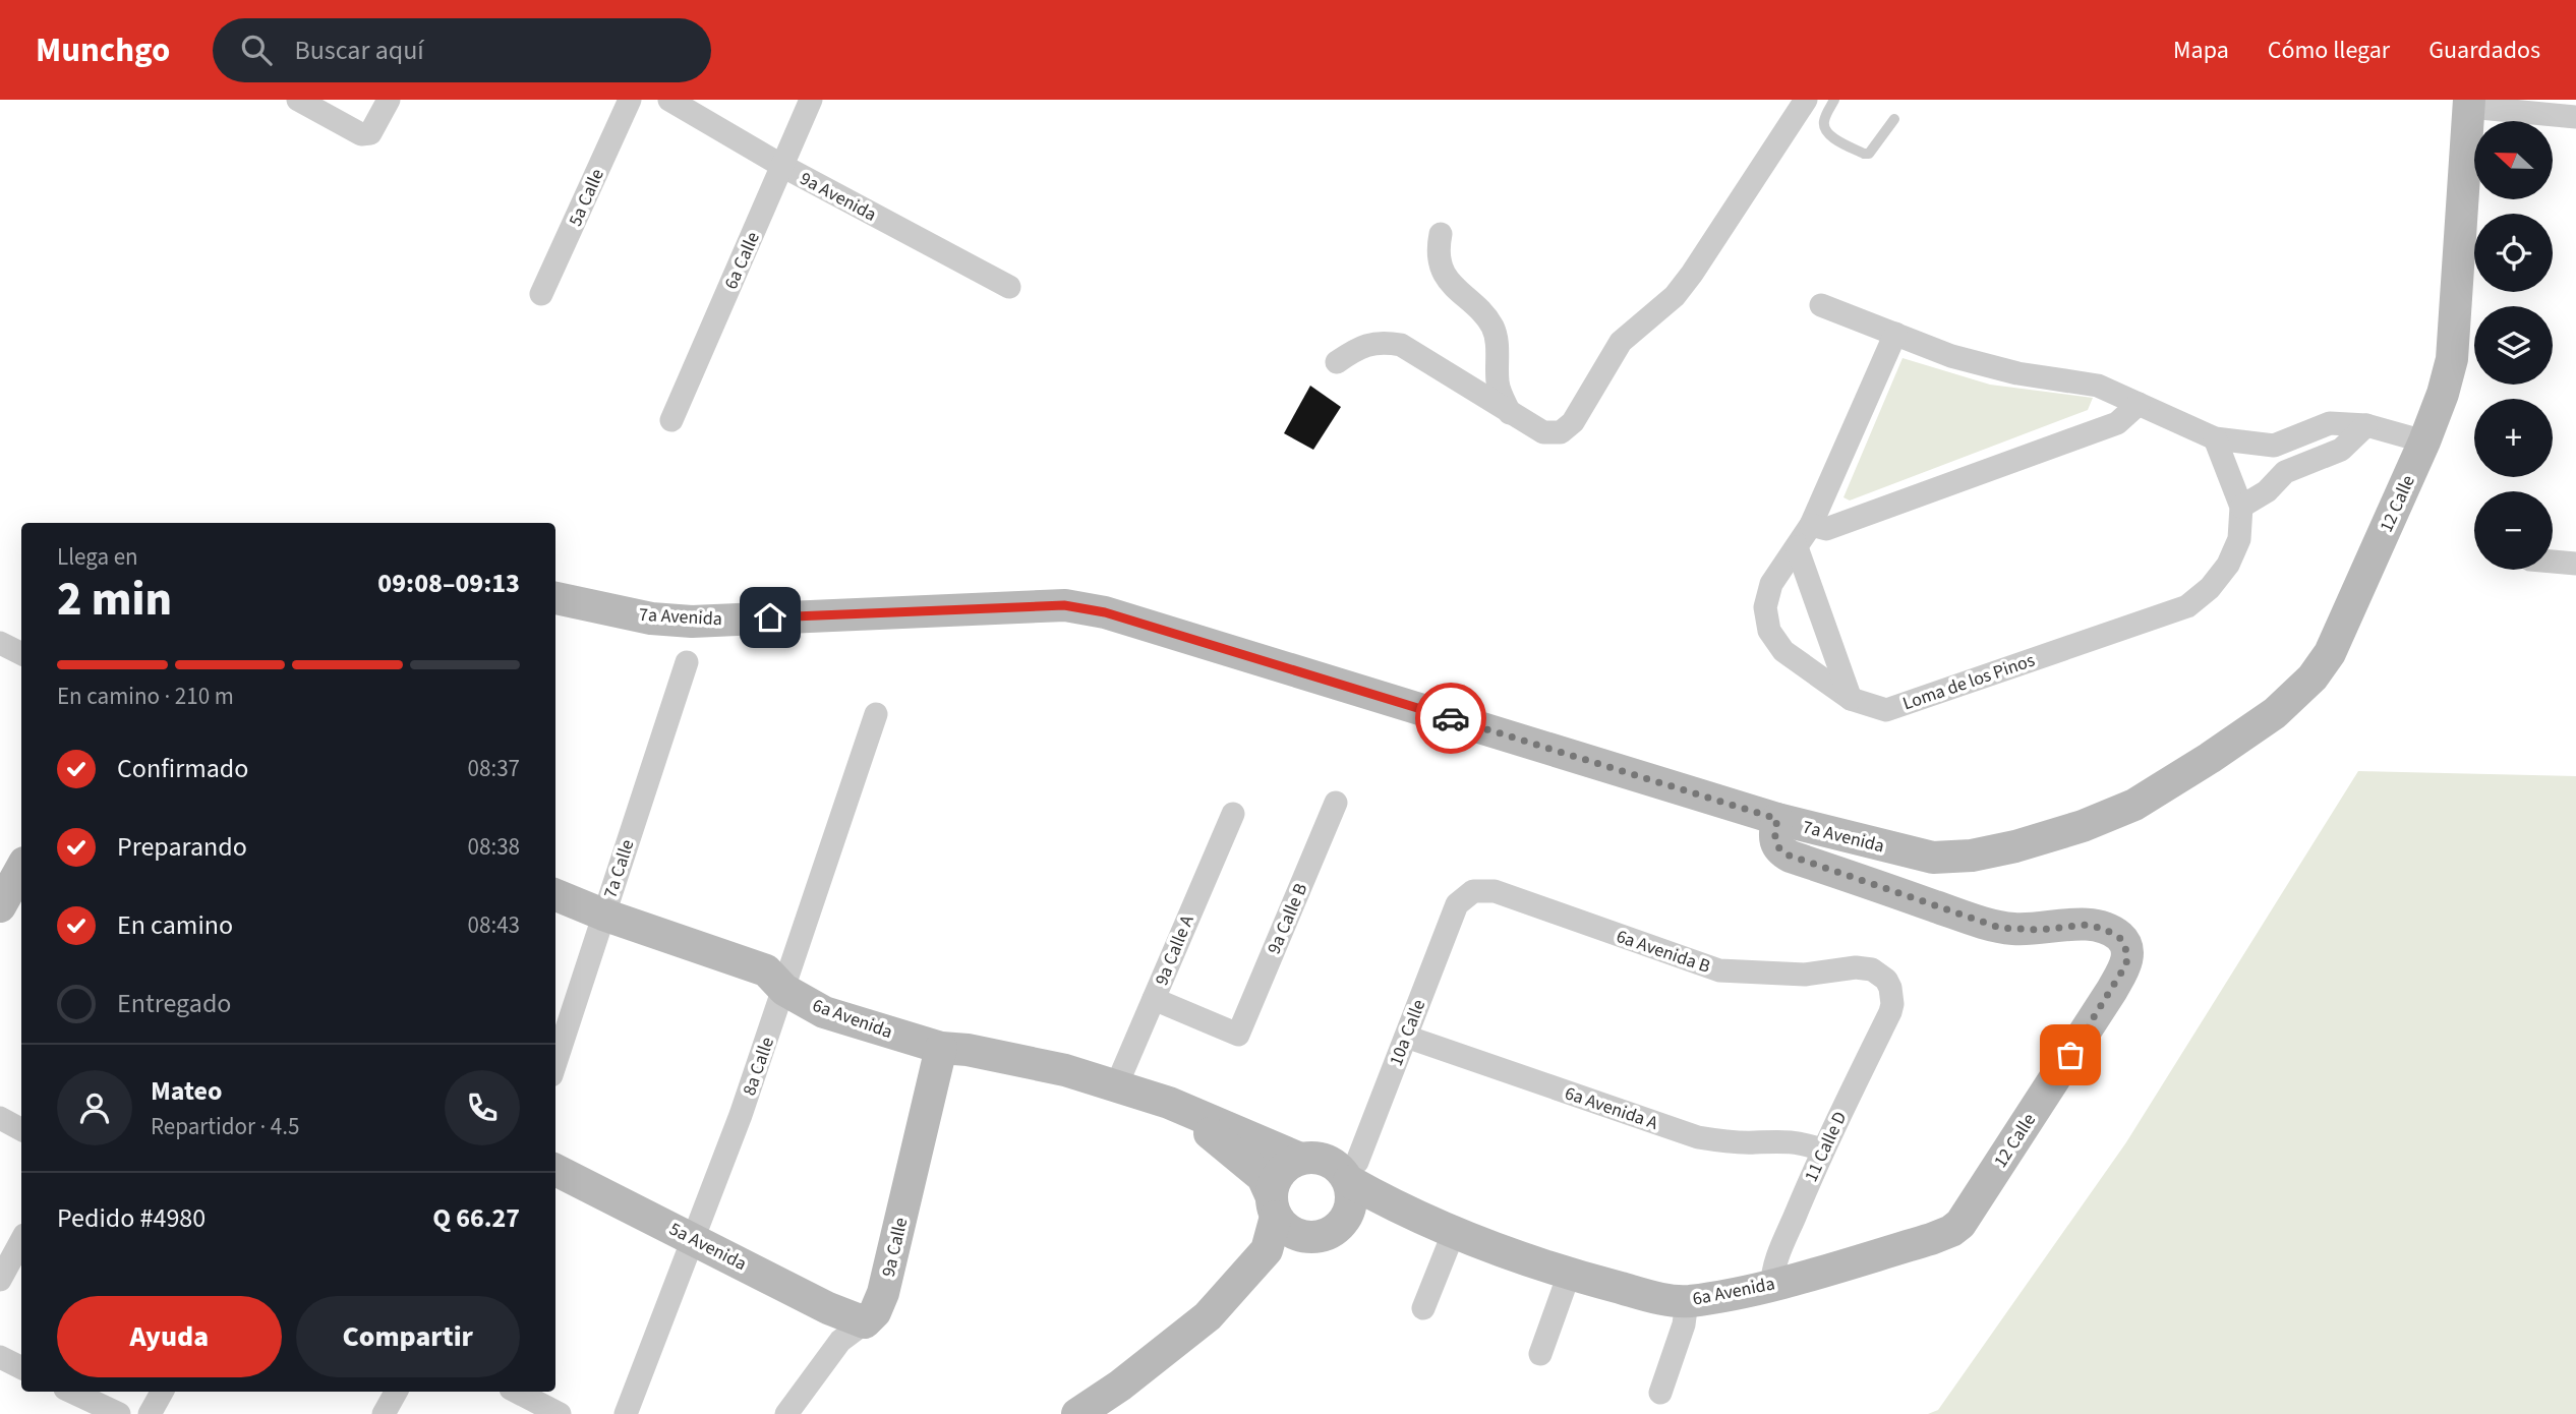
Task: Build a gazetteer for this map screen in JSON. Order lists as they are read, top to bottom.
{
  "streets": {
    "street": [
      "9a Avenida",
      "5a Calle",
      "6a Calle",
      "12 Calle",
      "7a Avenida",
      "Loma de los Pinos",
      "7a Calle",
      "9a Calle B",
      "9a Calle A",
      "6a Avenida B",
      "6a Avenida",
      "10a Calle",
      "8a Calle",
      "6a Avenida A",
      "11 Calle D",
      "5a Avenida",
      "9a Calle"
    ]
  },
  "crossings": [
    ["9a Avenida", "6a Calle"],
    ["12 Calle", "7a Avenida"],
    ["12 Calle", "6a Avenida"],
    ["7a Calle", "6a Avenida"],
    ["9a Calle B", "9a Calle A"],
    ["9a Calle A", "6a Avenida"],
    ["6a Avenida B", "10a Calle"],
    ["6a Avenida B", "11 Calle D"],
    ["6a Avenida", "10a Calle"],
    ["6a Avenida", "8a Calle"],
    ["6a Avenida", "11 Calle D"],
    ["6a Avenida", "9a Calle"],
    ["10a Calle", "6a Avenida A"],
    ["8a Calle", "5a Avenida"],
    ["6a Avenida A", "11 Calle D"],
    ["5a Avenida", "9a Calle"]
  ],
  "north": "left",
  "page": {
    "header": "Munchgo",
    "search": "Buscar aquí",
    "nav": ["Mapa", "Cómo llegar", "Guardados"],
    "map_buttons": ["+", "−"],
    "heading": ["2 min", "Llega en", "09:08–09:13"],
    "panel": [
      "Mateo",
      "Repartidor · 4.5",
      "Pedido #4980",
      "Q 66.27"
    ],
    "bar": "En camino · 210 m",
    "list": [
      ["Confirmado", "08:37"],
      ["Preparando", "08:38"],
      ["En camino", "08:43"],
      "Entregado"
    ],
    "buttons": ["Ayuda", "Compartir"]
  }
}
